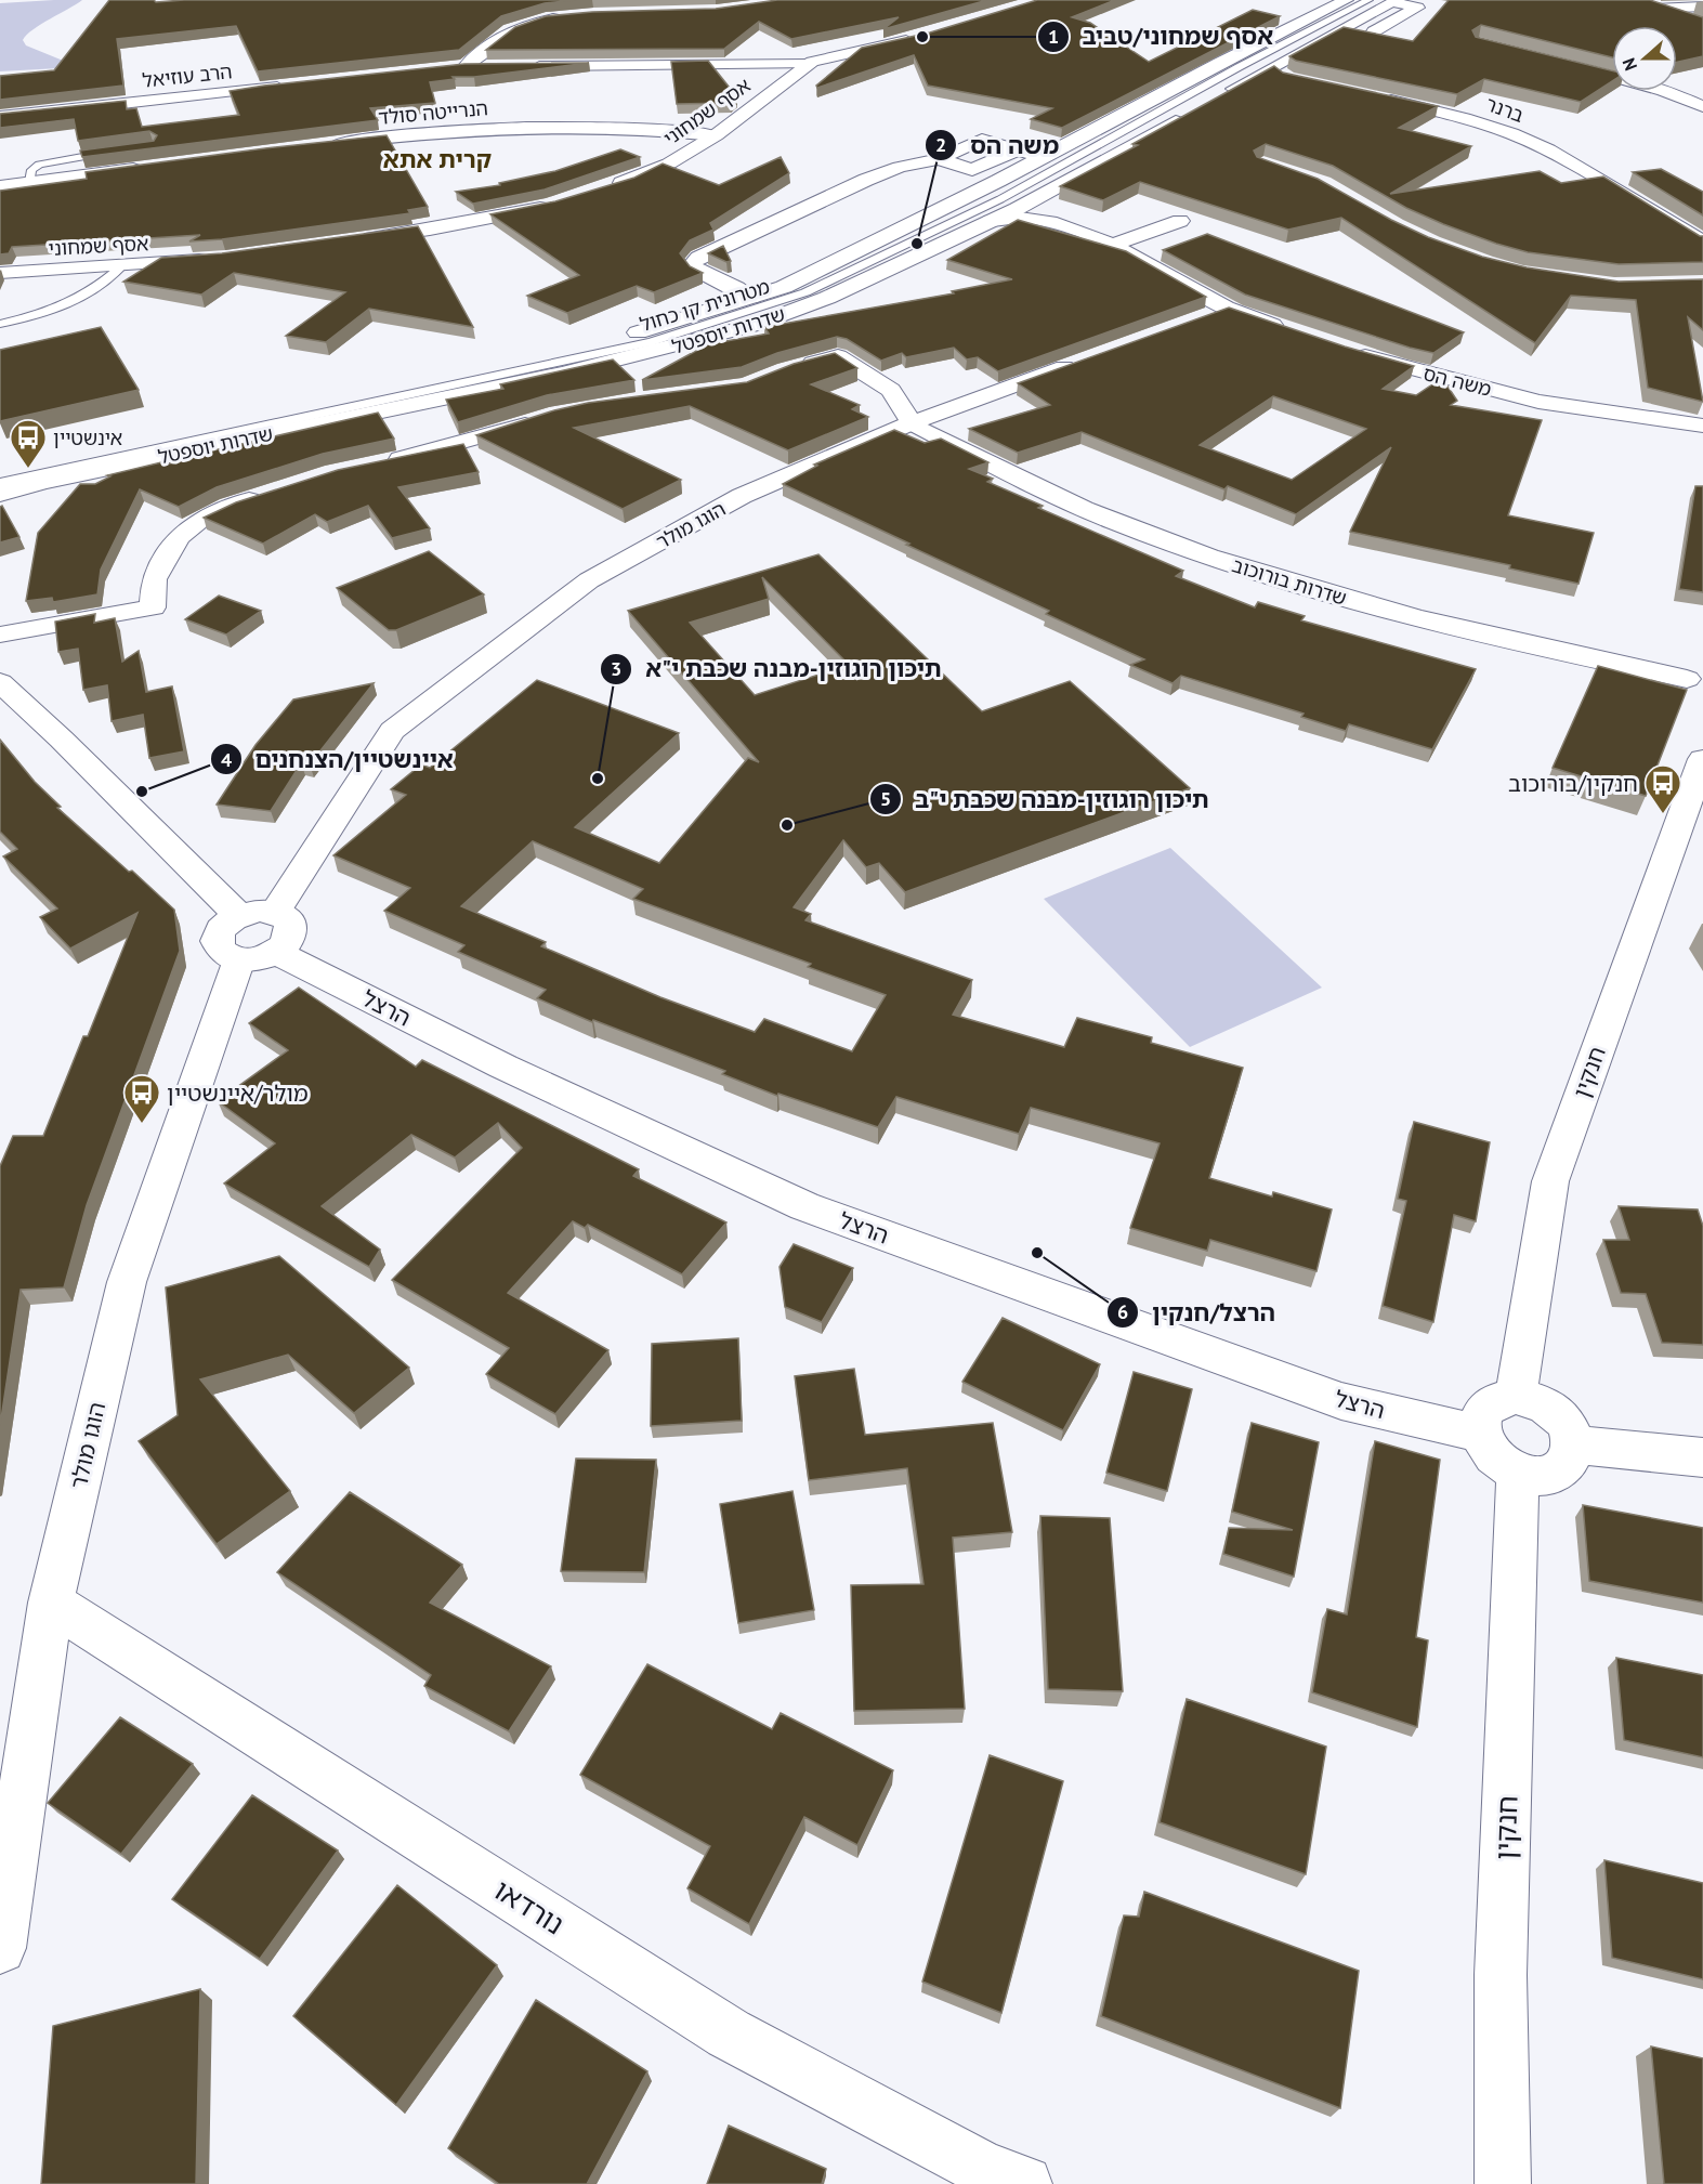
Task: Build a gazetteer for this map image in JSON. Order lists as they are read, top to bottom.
{
  "streets": {
    "street": [
      "הרב עוזיאל",
      "ברנר",
      "אסף שמחוני",
      "הנרייטה סולד",
      "שדרות יוספטל",
      "משה הס",
      "הוגו מולר",
      "שדרות בורוכוב",
      "הרצל",
      "חנקין",
      "נורדאו"
    ],
    "lane": ["מטרונית קו כחול"]
  },
  "crossings": [
    ["אסף שמחוני", "הנרייטה סולד"],
    ["מטרונית קו כחול", "שדרות יוספטל"],
    ["הוגו מולר", "שדרות בורוכוב"],
    ["הוגו מולר", "הרצל"],
    ["הוגו מולר", "נורדאו"],
    ["הרצל", "חנקין"]
  ],
  "districts": ["קרית אתא"],
  "places": {
    "other": [
      "אסף שמחוני/טביב",
      "משה הס",
      "תיכון רוגוזין-מבנה שכבת י\"א",
      "איינשטיין/הצנחנים",
      "תיכון רוגוזין-מבנה שכבת י\"ב",
      "הרצל/חנקין"
    ],
    "bus stop": ["אינשטיין", "חנקין/בורוכוב", "מולר/איינשטיין"]
  },
  "north": "left"
}
